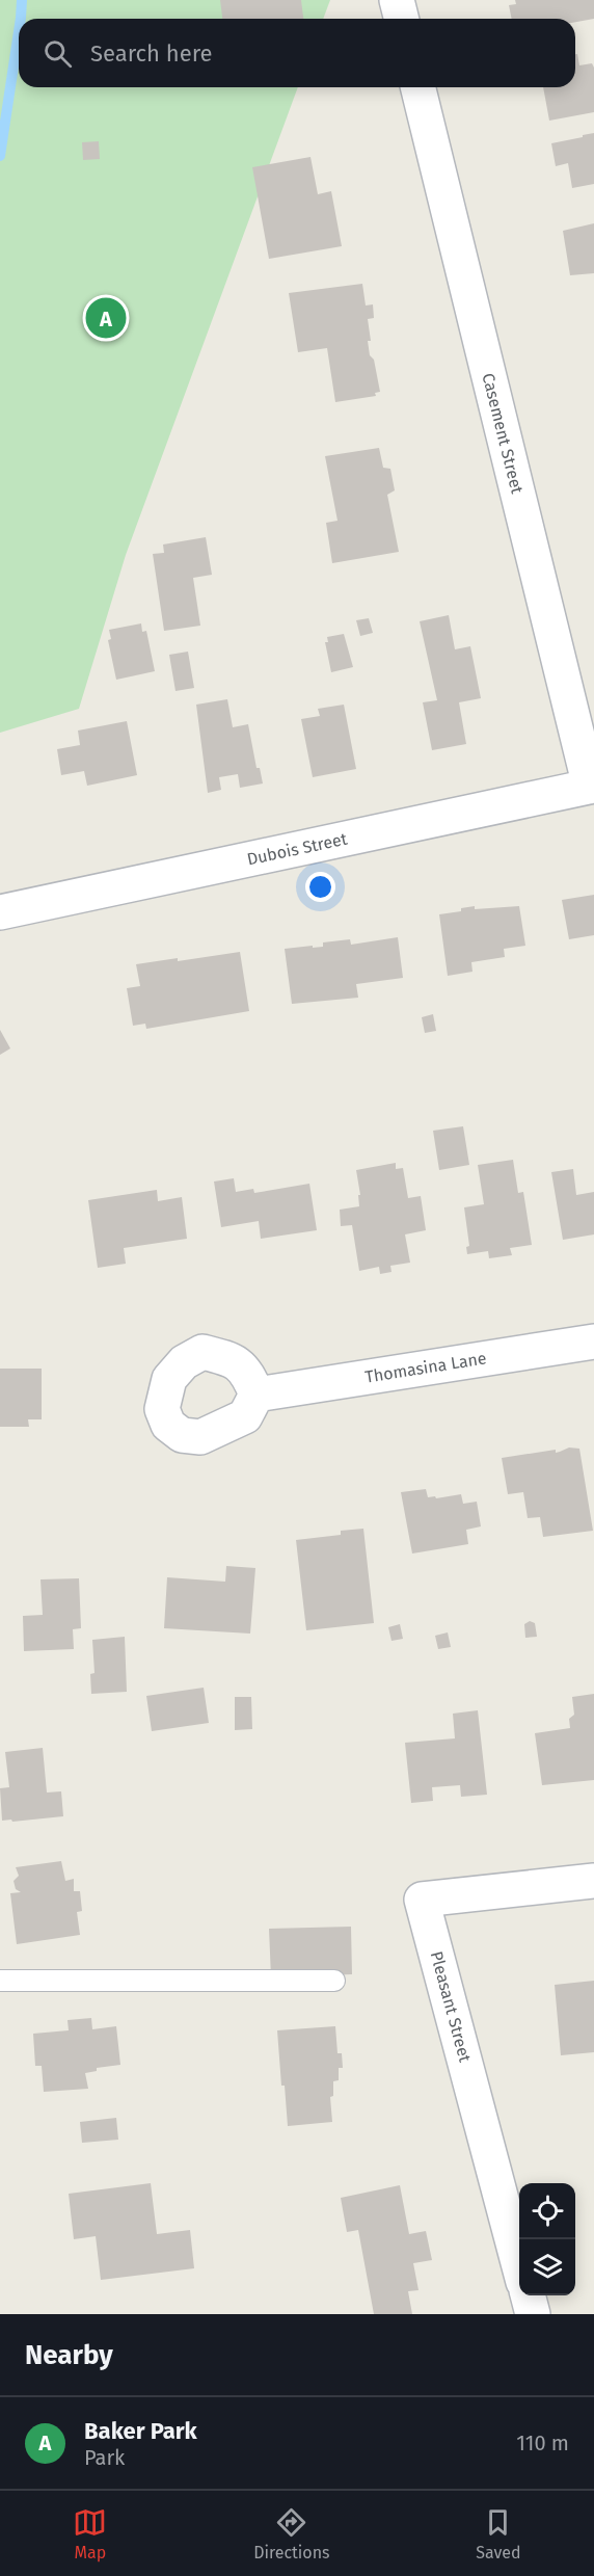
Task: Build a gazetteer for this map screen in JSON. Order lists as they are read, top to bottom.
{
  "streets": {
    "street": [
      "Casement Street",
      "Dubois Street",
      "Thomasina Lane",
      "Pleasant Street"
    ]
  },
  "crossings": [
    ["Casement Street", "Dubois Street"]
  ],
  "page": {
    "search": "Search here",
    "pins": "A",
    "heading": "Nearby",
    "list": [
      {
        "mark": "A",
        "name": "Baker Park",
        "note": "Park",
        "value": "110 m"
      }
    ],
    "nav": ["Map", "Directions", "Saved"]
  }
}
